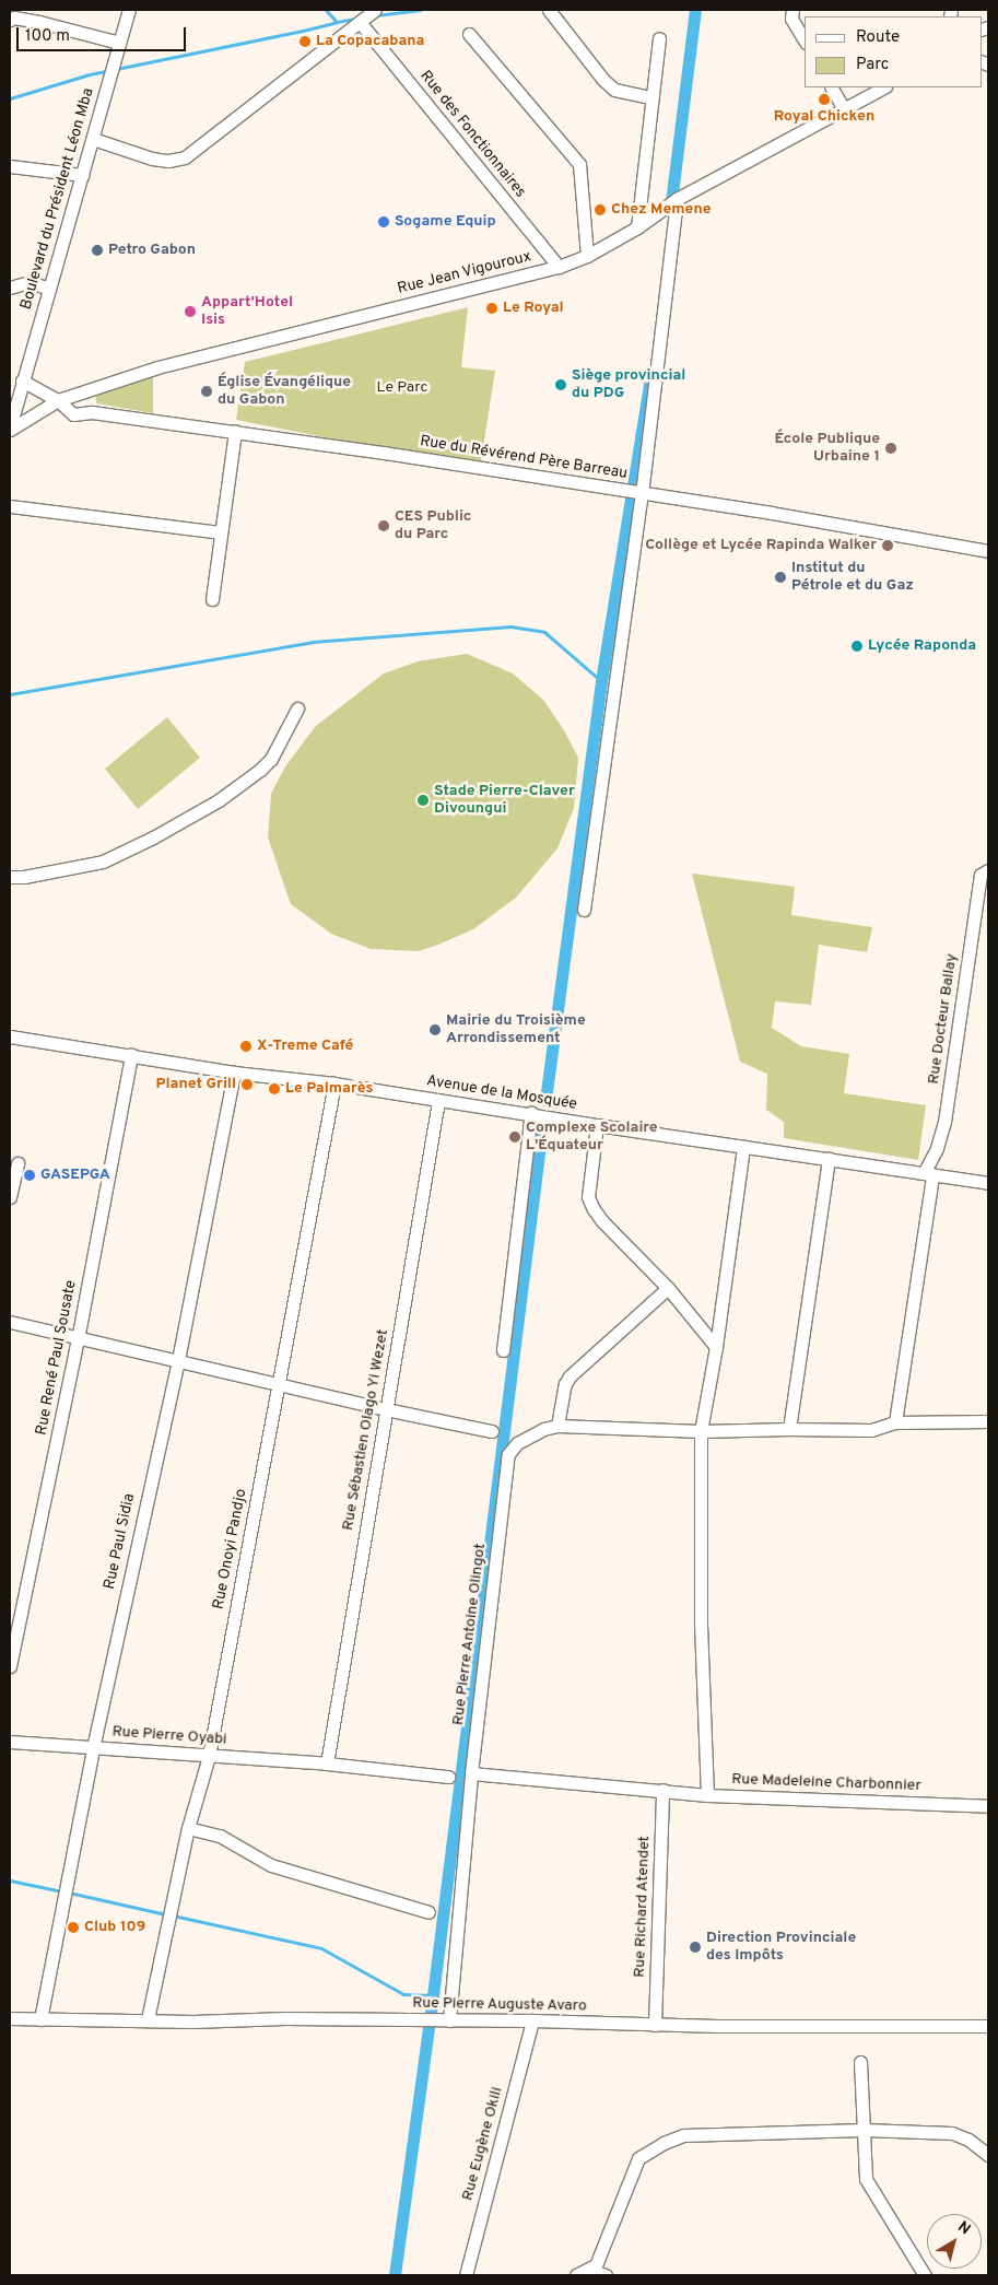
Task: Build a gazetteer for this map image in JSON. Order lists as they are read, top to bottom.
{
  "streets": {
    "street": [
      "Rue des Fonctionnaires",
      "Boulevard du Président Léon Mba",
      "Rue Jean Vigouroux",
      "Rue du Révérend Père Barreau",
      "Rue Docteur Ballay",
      "Avenue de la Mosquée",
      "Rue René Paul Sousate",
      "Rue Sébastien Olago Yi Wezet",
      "Rue Paul Sidia",
      "Rue Onoyi Pandjo",
      "Rue Pierre Antoine Olingot",
      "Rue Pierre Oyabi",
      "Rue Madeleine Charbonnier",
      "Rue Richard Atendet",
      "Rue Pierre Auguste Avaro",
      "Rue Eugène Okili"
    ]
  },
  "crossings": [
    ["Rue des Fonctionnaires", "Rue Jean Vigouroux"],
    ["Boulevard du Président Léon Mba", "Rue Jean Vigouroux"],
    ["Rue Jean Vigouroux", "Rue du Révérend Père Barreau"],
    ["Rue Docteur Ballay", "Avenue de la Mosquée"],
    ["Avenue de la Mosquée", "Rue René Paul Sousate"],
    ["Avenue de la Mosquée", "Rue Sébastien Olago Yi Wezet"],
    ["Avenue de la Mosquée", "Rue Paul Sidia"],
    ["Avenue de la Mosquée", "Rue Onoyi Pandjo"],
    ["Rue Sébastien Olago Yi Wezet", "Rue Pierre Oyabi"],
    ["Rue Paul Sidia", "Rue Pierre Oyabi"],
    ["Rue Paul Sidia", "Rue Pierre Auguste Avaro"],
    ["Rue Onoyi Pandjo", "Rue Pierre Oyabi"],
    ["Rue Onoyi Pandjo", "Rue Pierre Auguste Avaro"],
    ["Rue Pierre Antoine Olingot", "Rue Madeleine Charbonnier"],
    ["Rue Pierre Antoine Olingot", "Rue Pierre Auguste Avaro"],
    ["Rue Madeleine Charbonnier", "Rue Richard Atendet"],
    ["Rue Richard Atendet", "Rue Pierre Auguste Avaro"],
    ["Rue Pierre Auguste Avaro", "Rue Eugène Okili"]
  ],
  "parks": ["Le Parc"],
  "places": [
    "La Copacabana",
    "Royal Chicken",
    "Chez Memene",
    "Sogame Equip",
    "Petro Gabon",
    "Le Royal",
    "Appart'Hotel Isis",
    "Siège provincial du PDG",
    "Église Évangélique du Gabon",
    "École Publique Urbaine 1",
    "CES Public du Parc",
    "Collège et Lycée Rapinda Walker",
    "Institut du Pétrole et du Gaz",
    "Lycée Raponda",
    "Stade Pierre-Claver Divoungui",
    "Mairie du Troisième Arrondissement",
    "X-Treme Café",
    "Planet Grill",
    "Le Palmarès",
    "Complexe Scolaire L'Équateur",
    "GASEPGA",
    "Club 109",
    "Direction Provinciale des Impôts"
  ],
  "legend": ["Route", "Parc"],
  "scale_bar": "100 m",
  "north": "top right"
}
